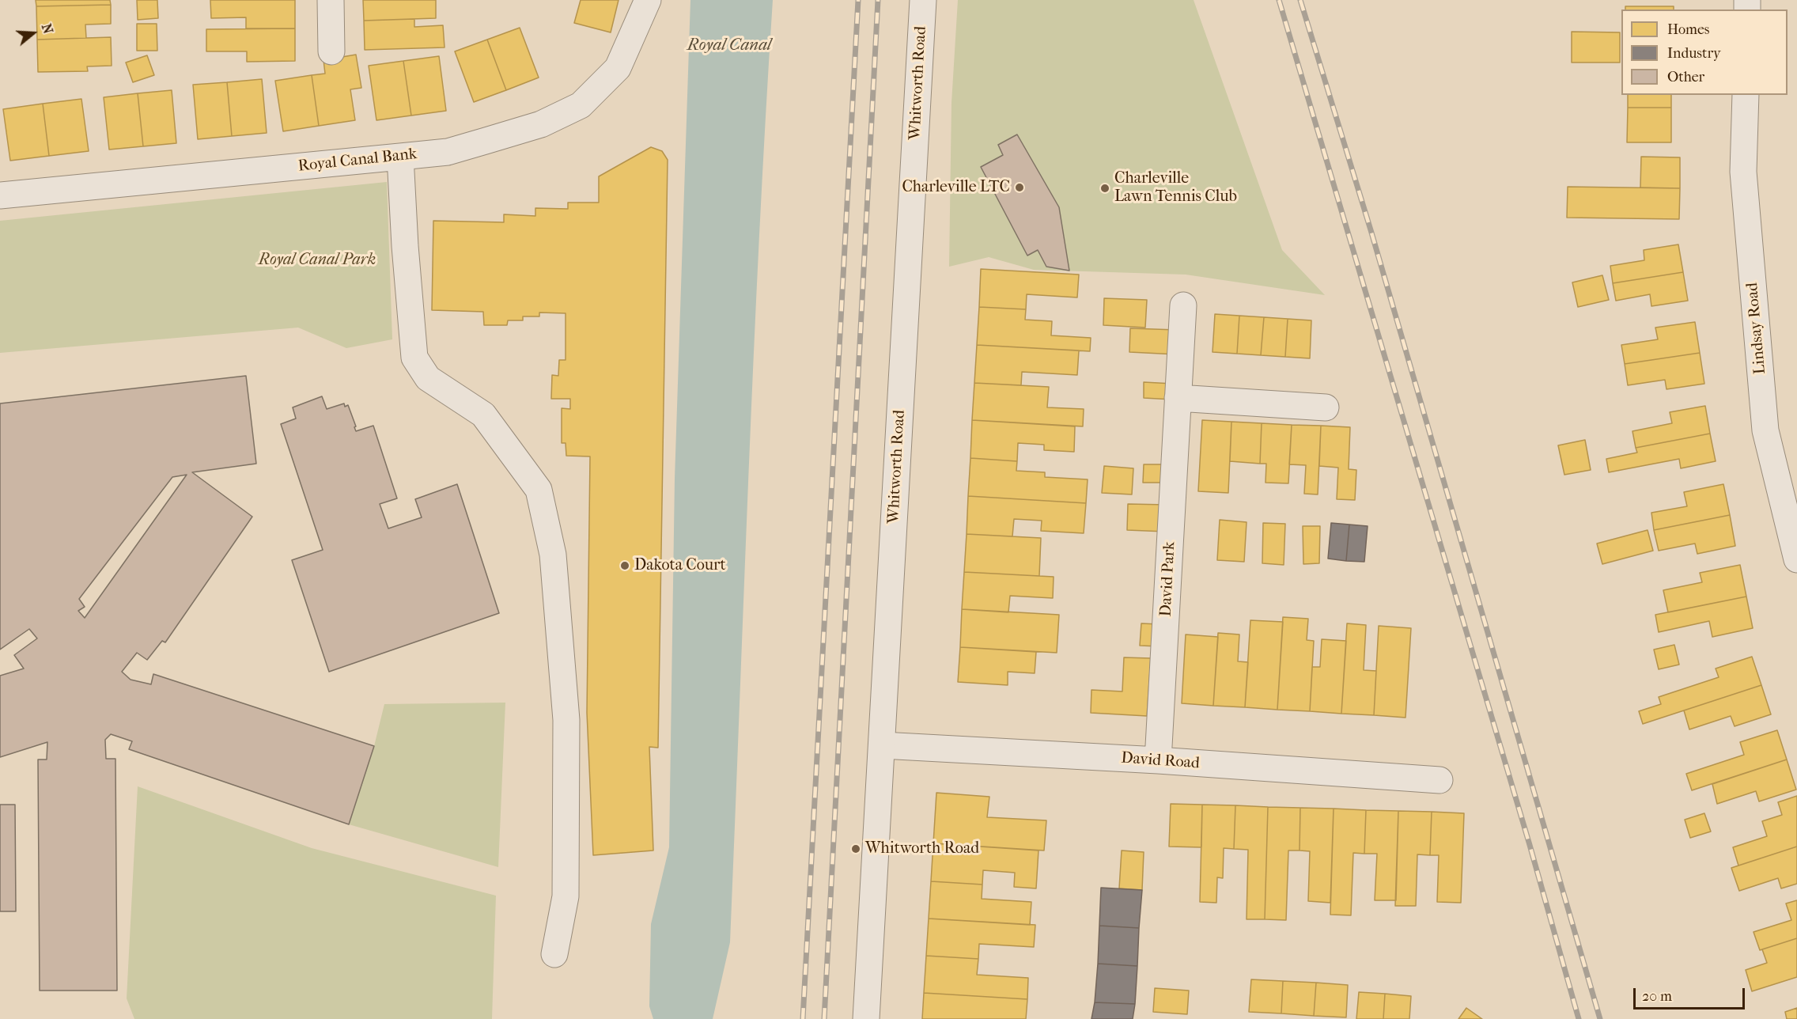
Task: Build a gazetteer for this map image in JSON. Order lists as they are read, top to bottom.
{
  "streets": {
    "street": [
      "Whitworth Road",
      "Royal Canal Bank",
      "Lindsay Road",
      "David Park",
      "David Road"
    ]
  },
  "crossings": [
    ["Whitworth Road", "David Road"],
    ["David Park", "David Road"]
  ],
  "water": ["Royal Canal"],
  "parks": ["Royal Canal Park"],
  "places": [
    "Charleville LTC",
    "Charleville Lawn Tennis Club",
    "Dakota Court",
    "Whitworth Road"
  ],
  "legend": ["Homes", "Industry", "Other"],
  "scale_bar": "20 m",
  "north": "right"
}
